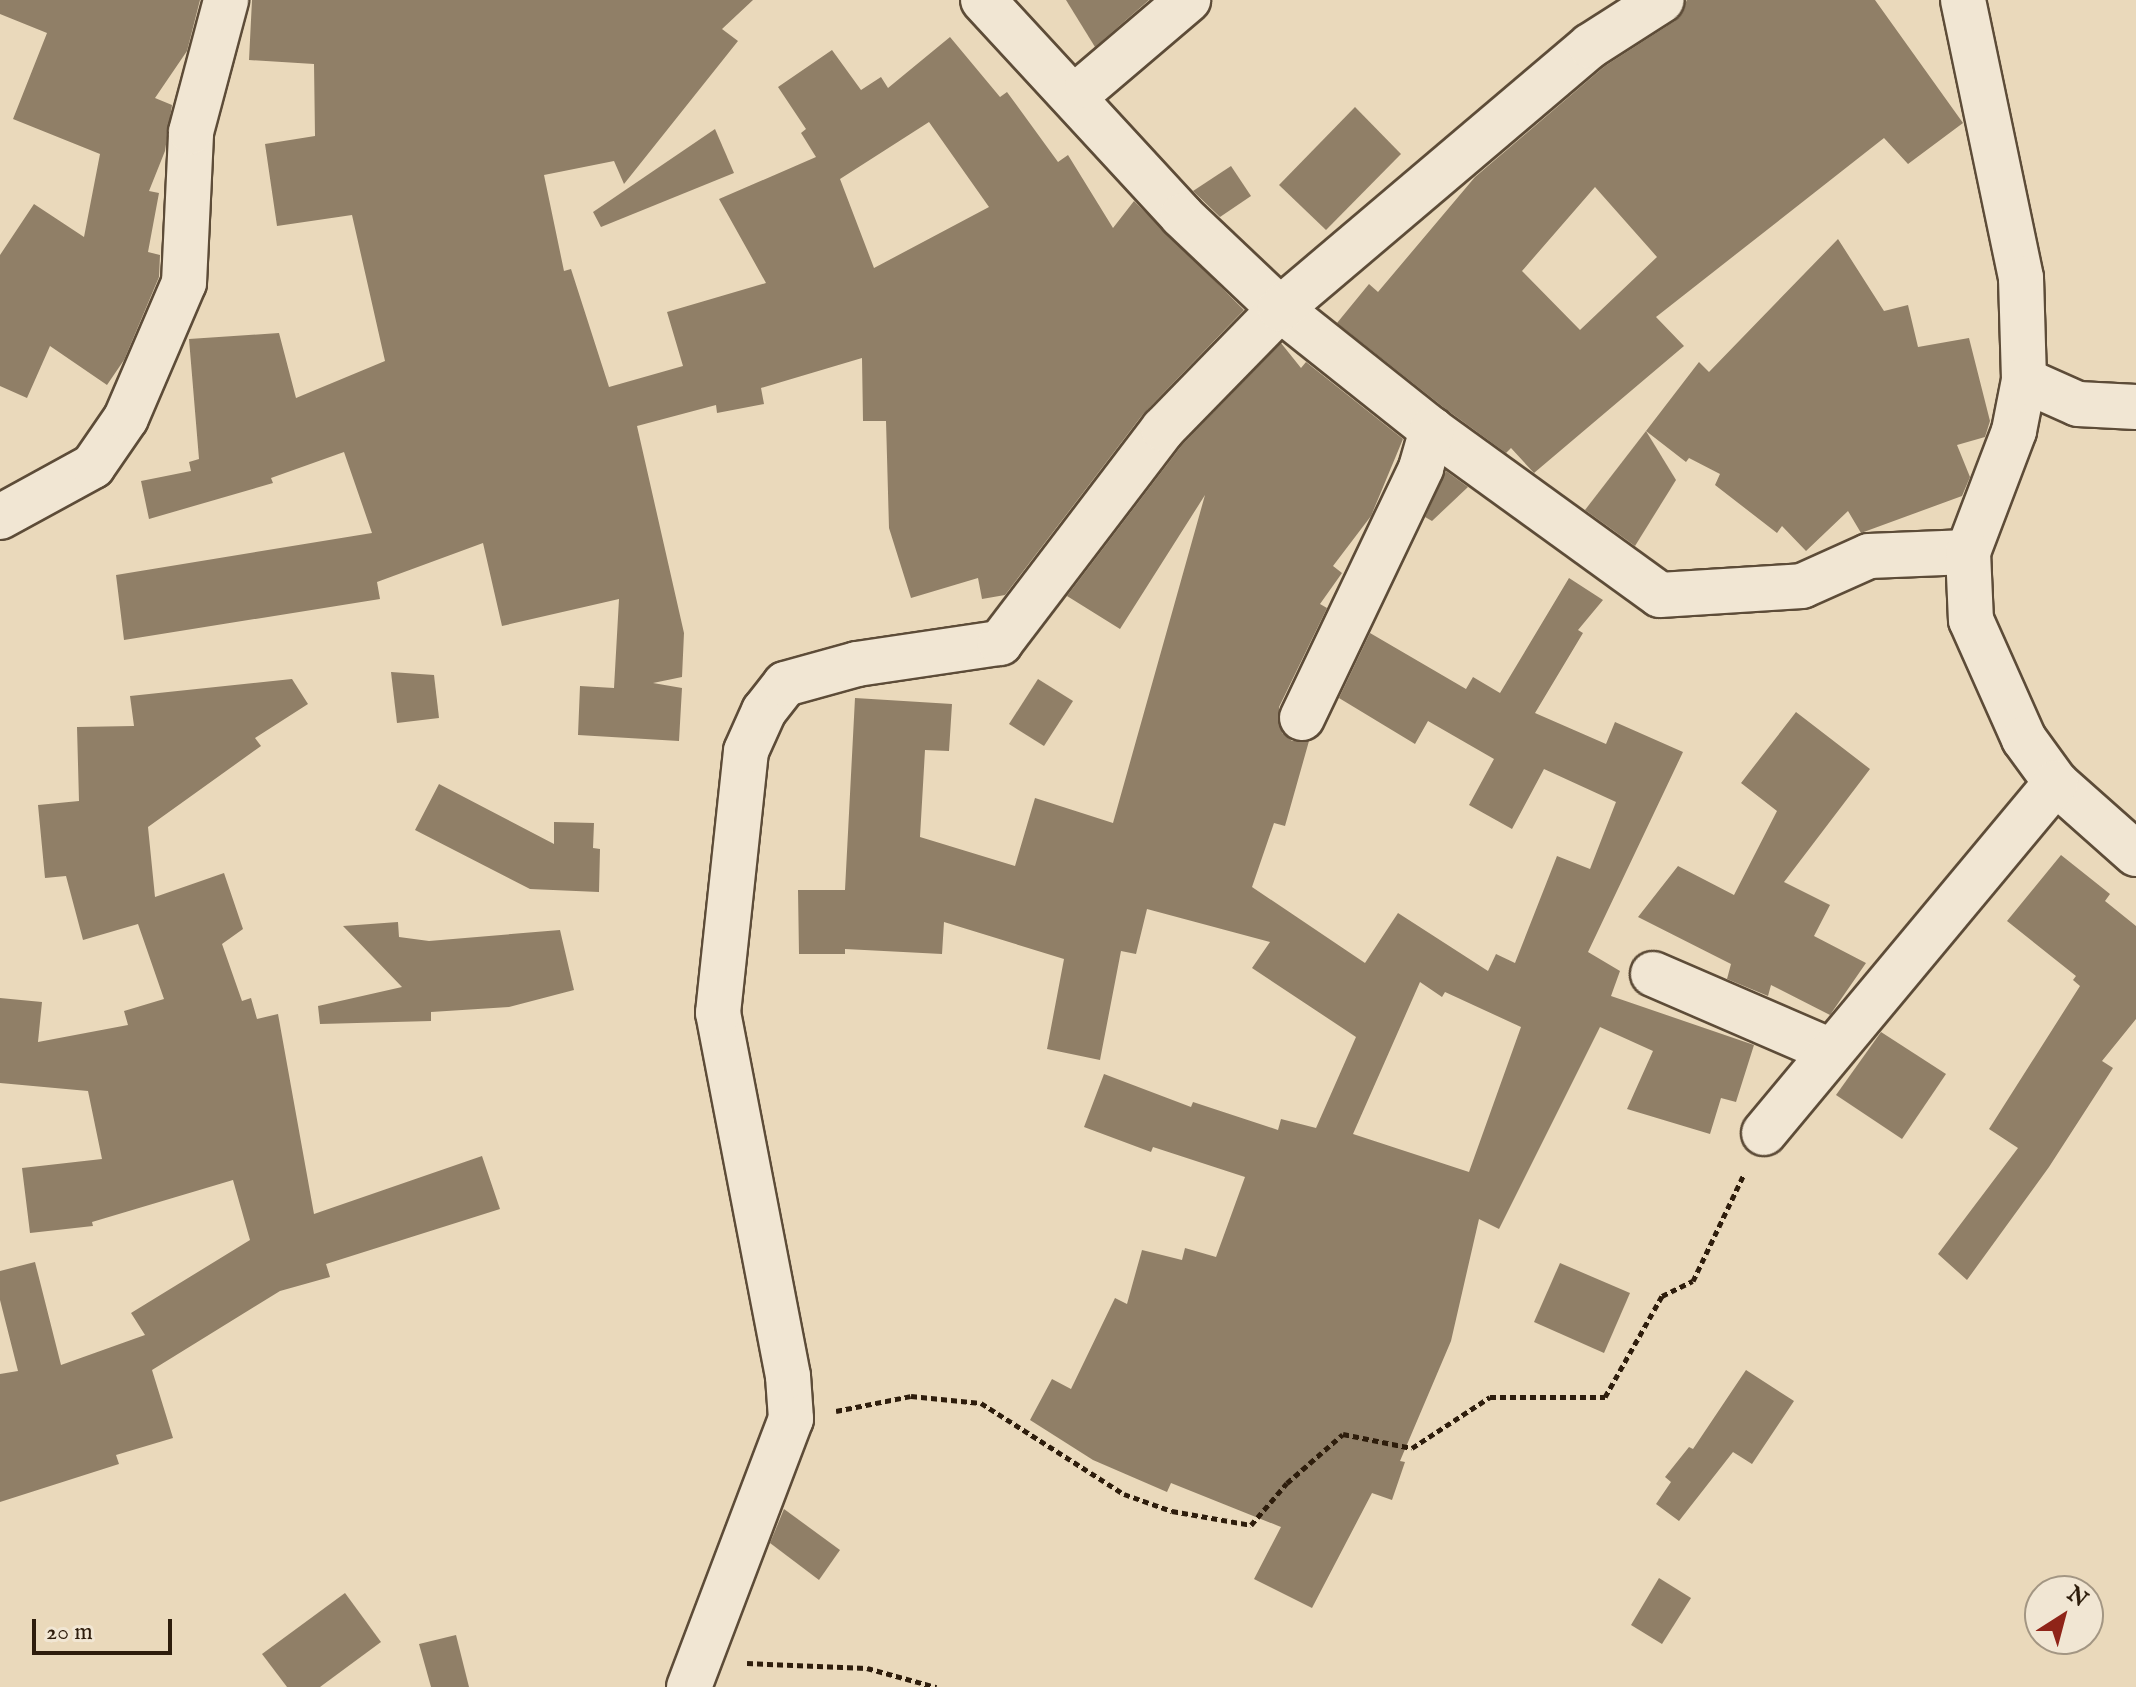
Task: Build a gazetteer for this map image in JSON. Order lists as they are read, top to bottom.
{
  "scale_bar": "20 m",
  "north": "top right"
}
